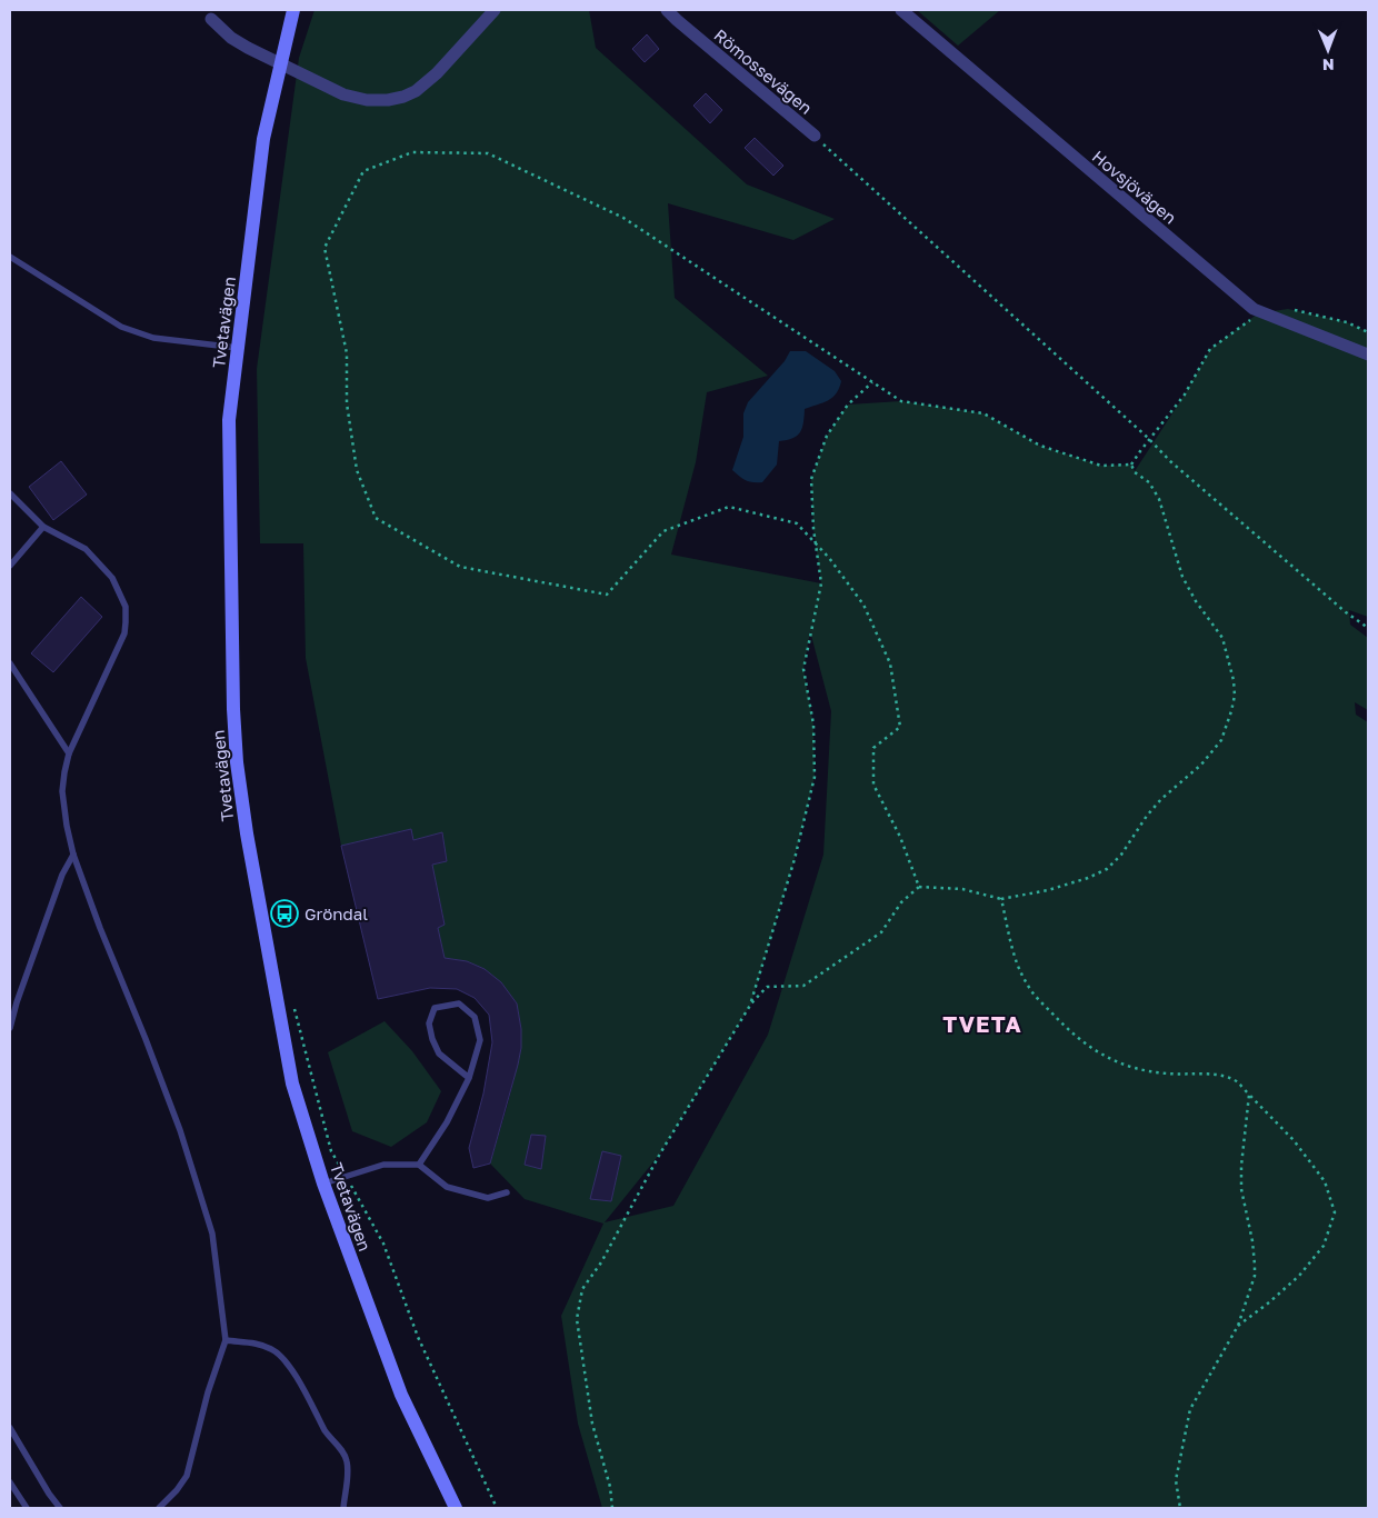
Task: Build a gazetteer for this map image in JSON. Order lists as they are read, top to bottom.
{
  "streets": {
    "main road": ["Tvetavägen"],
    "street": ["Römossevägen", "Hovsjövägen"]
  },
  "districts": ["TVETA"],
  "places": {
    "bus stop": ["Gröndal"]
  },
  "north": "bottom"
}
